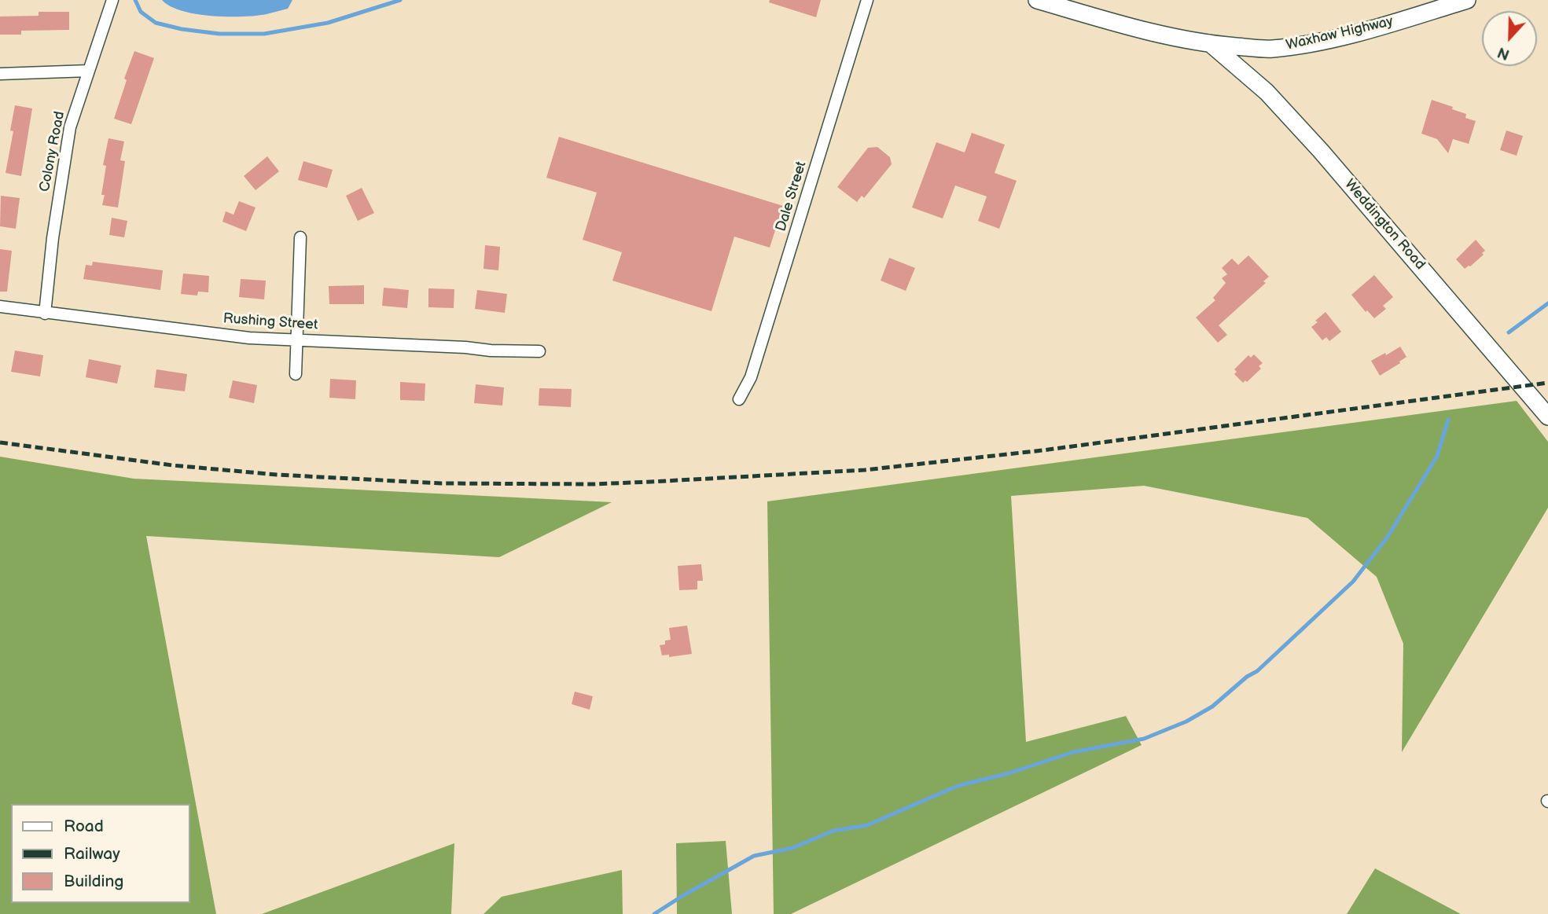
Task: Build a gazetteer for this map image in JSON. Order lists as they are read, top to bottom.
{
  "streets": {
    "main road": ["Waxhaw Highway", "Weddington Road"],
    "street": ["Colony Road", "Dale Street", "Rushing Street"]
  },
  "crossings": [
    ["Waxhaw Highway", "Weddington Road"],
    ["Colony Road", "Rushing Street"]
  ],
  "legend": ["Road", "Railway", "Building"],
  "north": "bottom"
}
